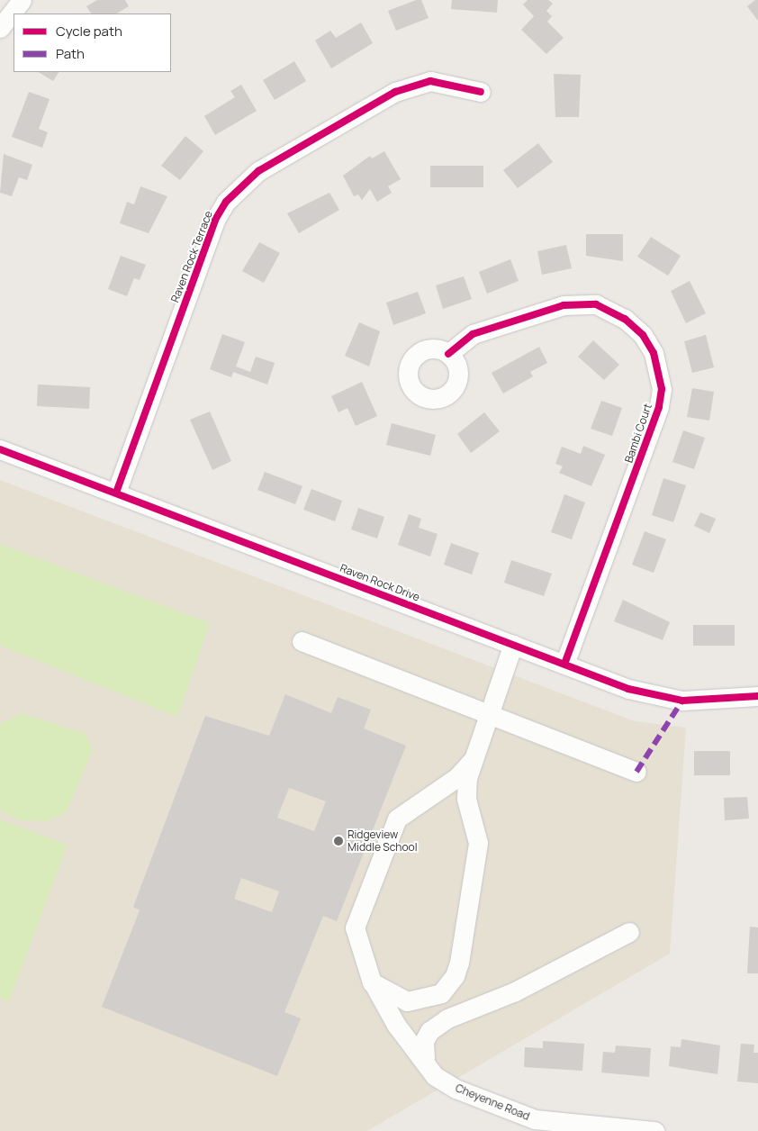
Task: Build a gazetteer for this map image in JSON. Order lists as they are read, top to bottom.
{
  "streets": {
    "street": [
      "Raven Rock Terrace",
      "Bambi Court",
      "Raven Rock Drive",
      "Cheyenne Road"
    ]
  },
  "crossings": [
    ["Raven Rock Terrace", "Raven Rock Drive"],
    ["Bambi Court", "Raven Rock Drive"]
  ],
  "places": ["Ridgeview Middle School"],
  "legend": ["Cycle path", "Path"]
}
